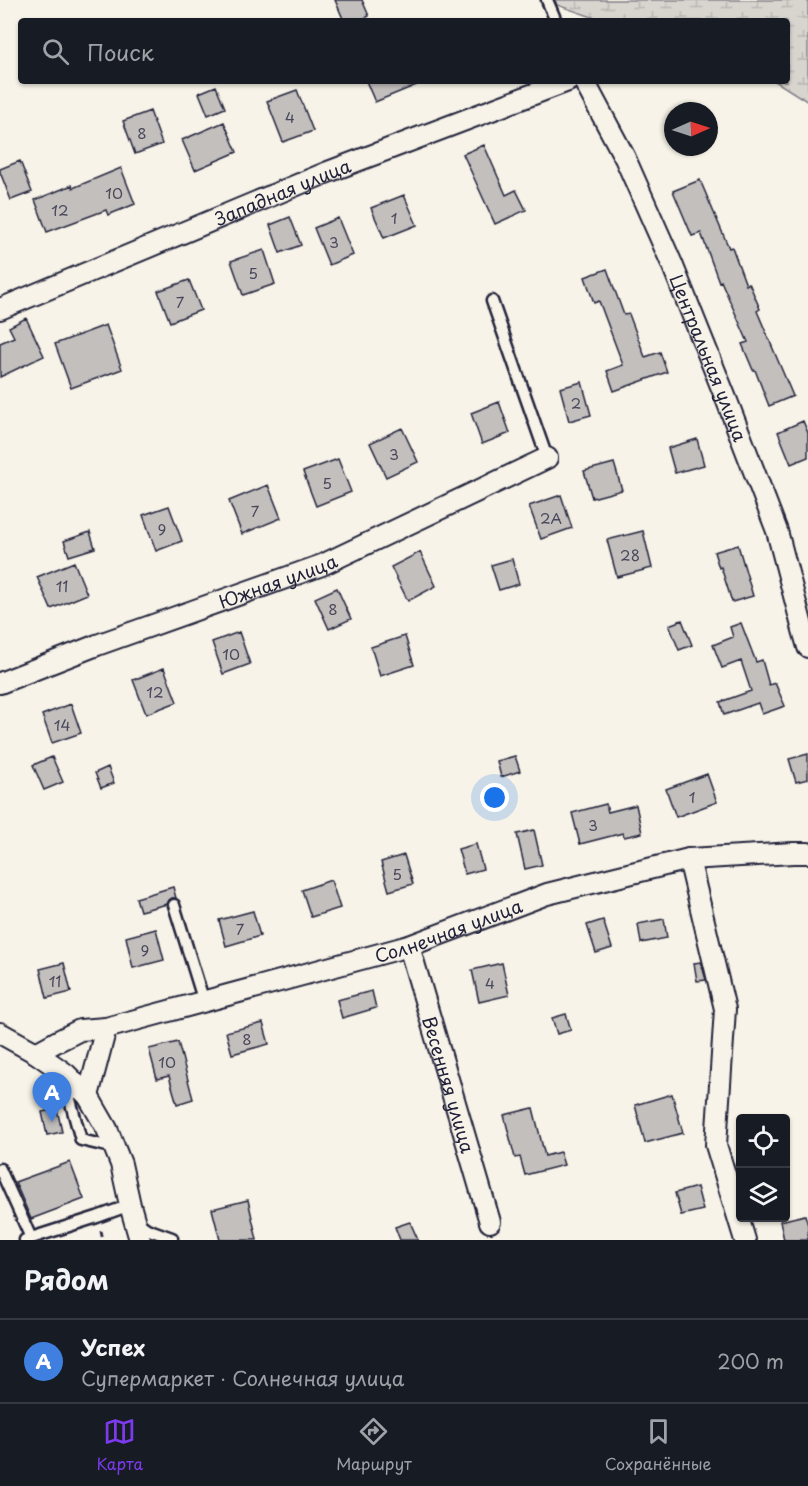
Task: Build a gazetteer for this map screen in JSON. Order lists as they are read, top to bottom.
{
  "streets": {
    "street": [
      "Западная улица",
      "Центральная улица",
      "Южная улица",
      "Солнечная улица",
      "Весенняя улица"
    ]
  },
  "crossings": [
    ["Солнечная улица", "Весенняя улица"]
  ],
  "house_numbers": [
    "4",
    "8",
    "10",
    "12",
    "1",
    "3",
    "5",
    "7",
    "2",
    "3",
    "5",
    "7",
    "2А",
    "9",
    "28",
    "11",
    "8",
    "10",
    "12",
    "14",
    "1",
    "3",
    "5",
    "7",
    "9",
    "11",
    "4",
    "8",
    "10"
  ],
  "north": "right",
  "page": {
    "search": "Поиск",
    "pins": "A",
    "heading": "Рядом",
    "list": [
      {
        "mark": "A",
        "name": "Успех",
        "note": "Супермаркет · Солнечная улица",
        "value": "200 m"
      }
    ],
    "nav": ["Карта", "Маршрут", "Сохранённые"]
  }
}
